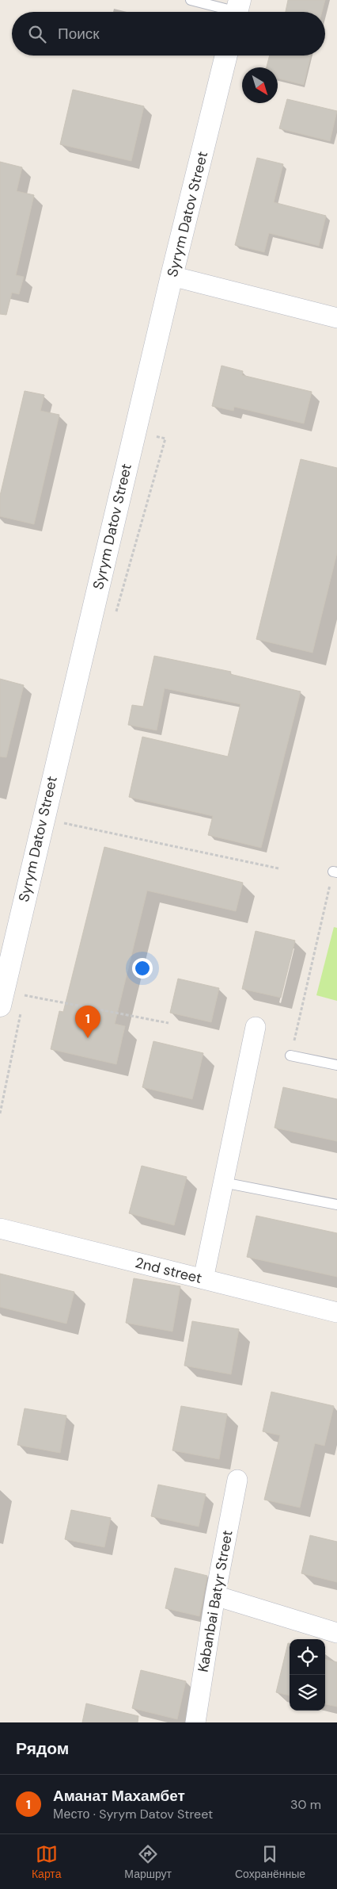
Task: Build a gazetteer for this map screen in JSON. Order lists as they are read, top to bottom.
{
  "streets": {
    "main road": ["Syrym Datov Street"],
    "street": ["2nd street", "Kabanbai Batyr Street"]
  },
  "north": "bottom right",
  "page": {
    "search": "Поиск",
    "pins": "1",
    "heading": "Рядом",
    "list": [
      {
        "mark": "1",
        "name": "Аманат Махамбет",
        "note": "Место · Syrym Datov Street",
        "value": "30 m"
      }
    ],
    "nav": ["Карта", "Маршрут", "Сохранённые"]
  }
}
